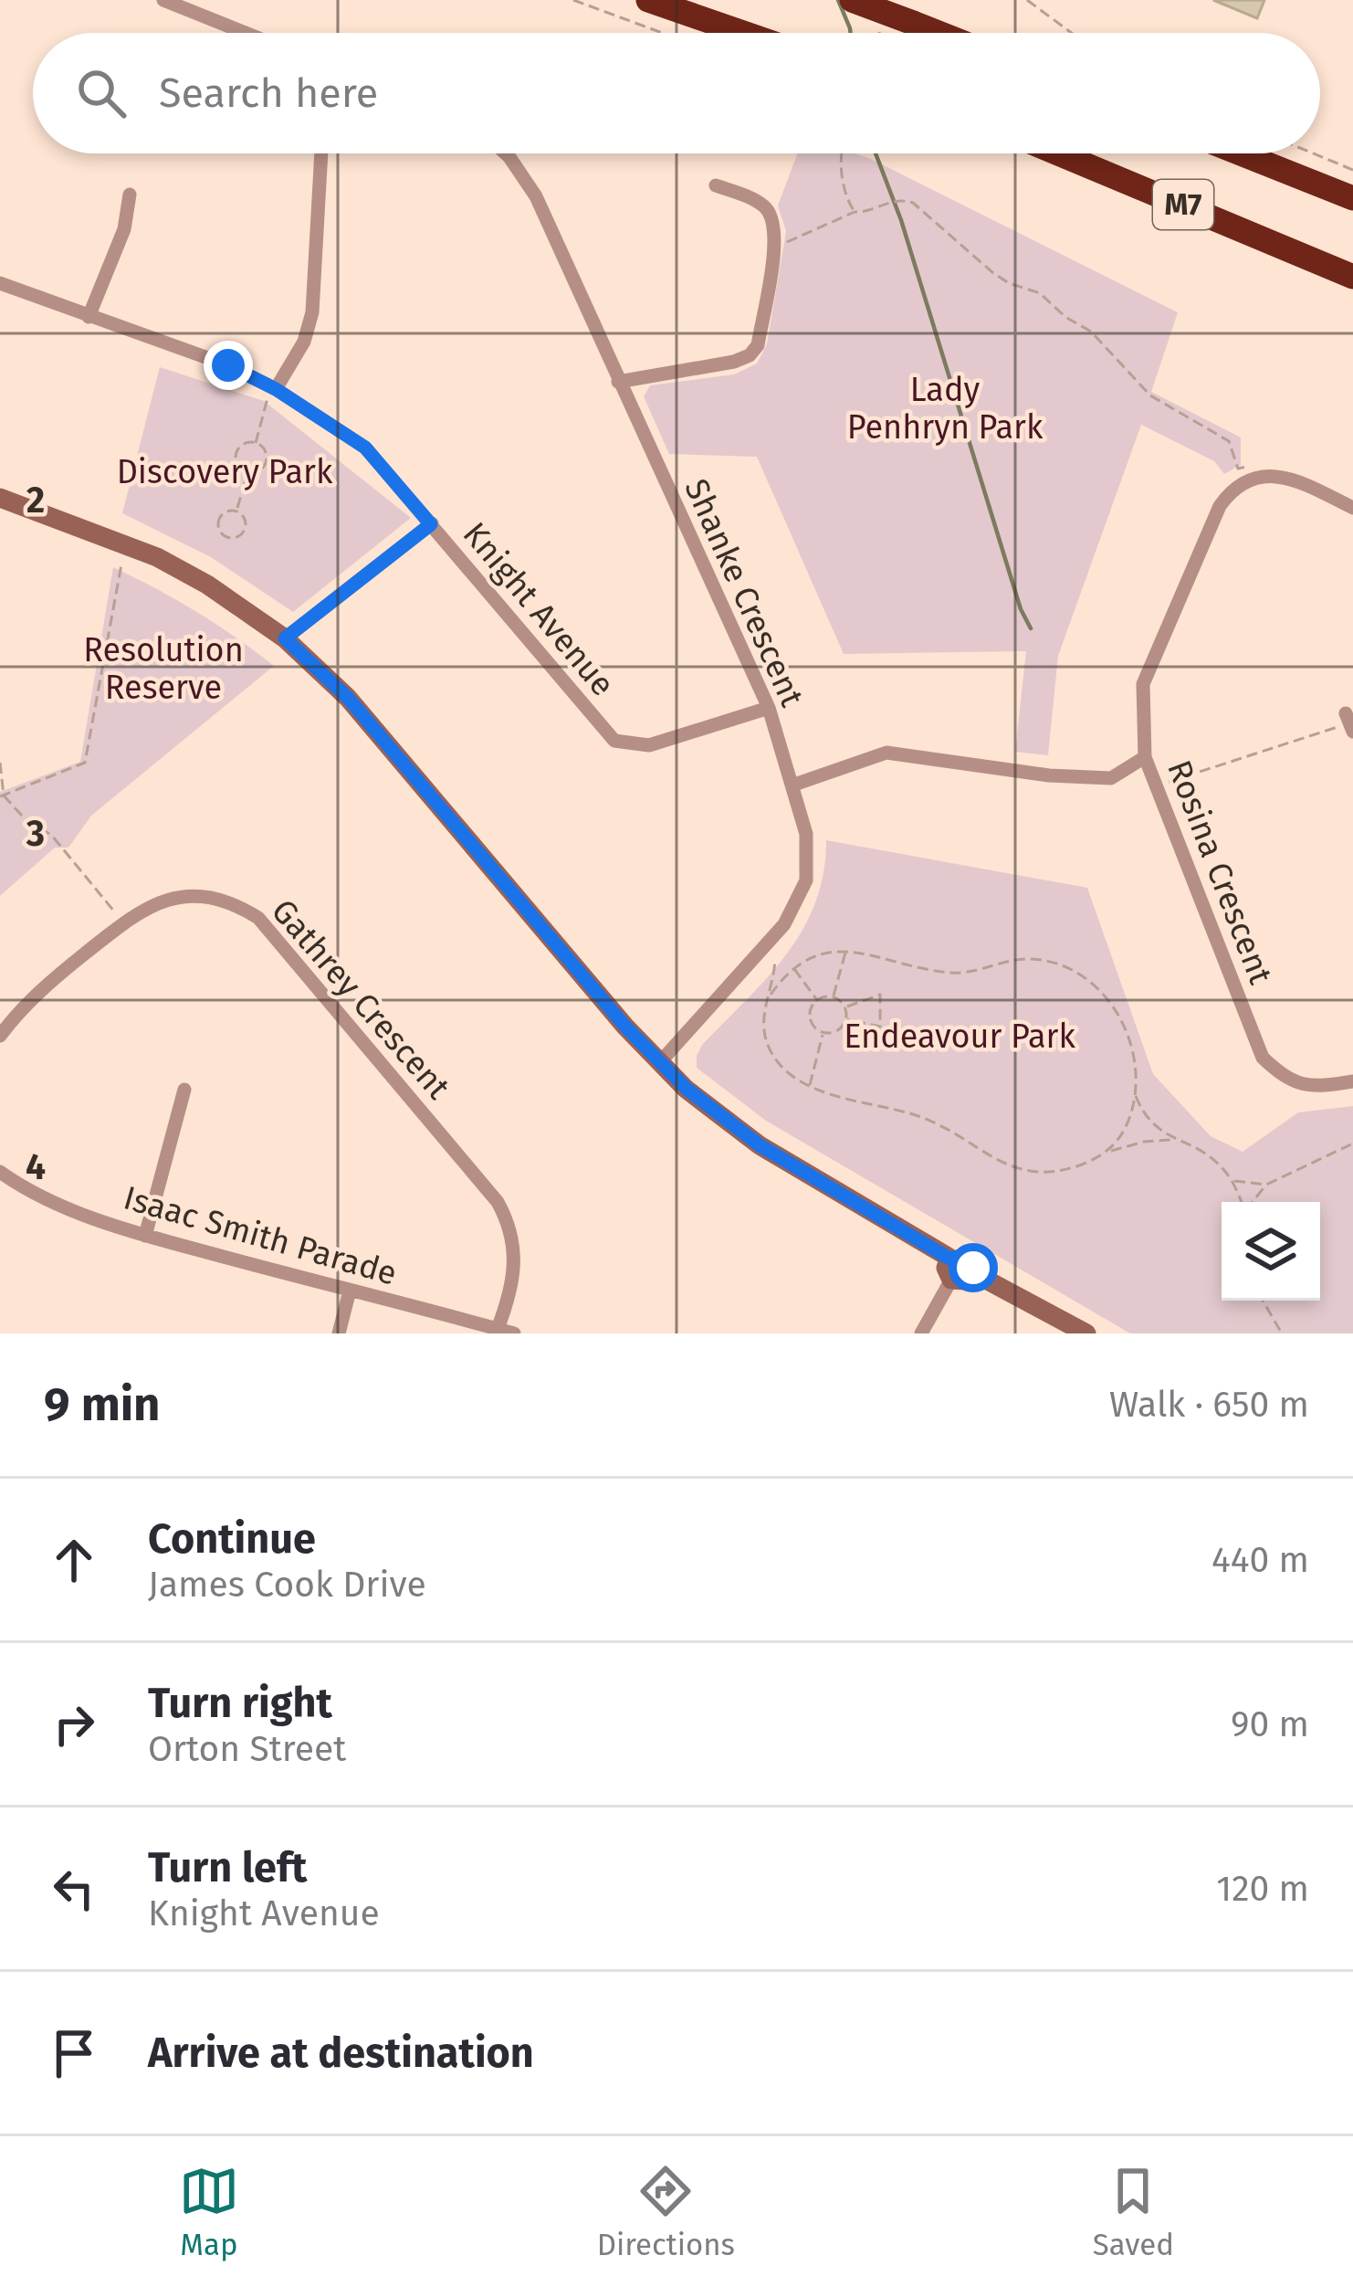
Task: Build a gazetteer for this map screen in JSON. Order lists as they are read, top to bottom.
{
  "streets": {
    "highway": ["M7"],
    "street": [
      "Shanke Crescent",
      "Knight Avenue",
      "Rosina Crescent",
      "Gathrey Crescent",
      "Isaac Smith Parade"
    ]
  },
  "crossings": [
    ["Shanke Crescent", "Knight Avenue"],
    ["Gathrey Crescent", "Isaac Smith Parade"]
  ],
  "parks": [
    "Lady Penhryn Park",
    "Discovery Park",
    "Resolution Reserve",
    "Endeavour Park"
  ],
  "page": {
    "search": "Search here",
    "heading": ["9 min", "Walk · 650 m"],
    "list": [
      ["Continue", "James Cook Drive", "440 m"],
      ["Turn right", "Orton Street", "90 m"],
      ["Turn left", "Knight Avenue", "120 m"],
      "Arrive at destination"
    ],
    "nav": ["Map", "Directions", "Saved"]
  },
  "grid": {
    "rows": ["2", "3", "4"]
  }
}
